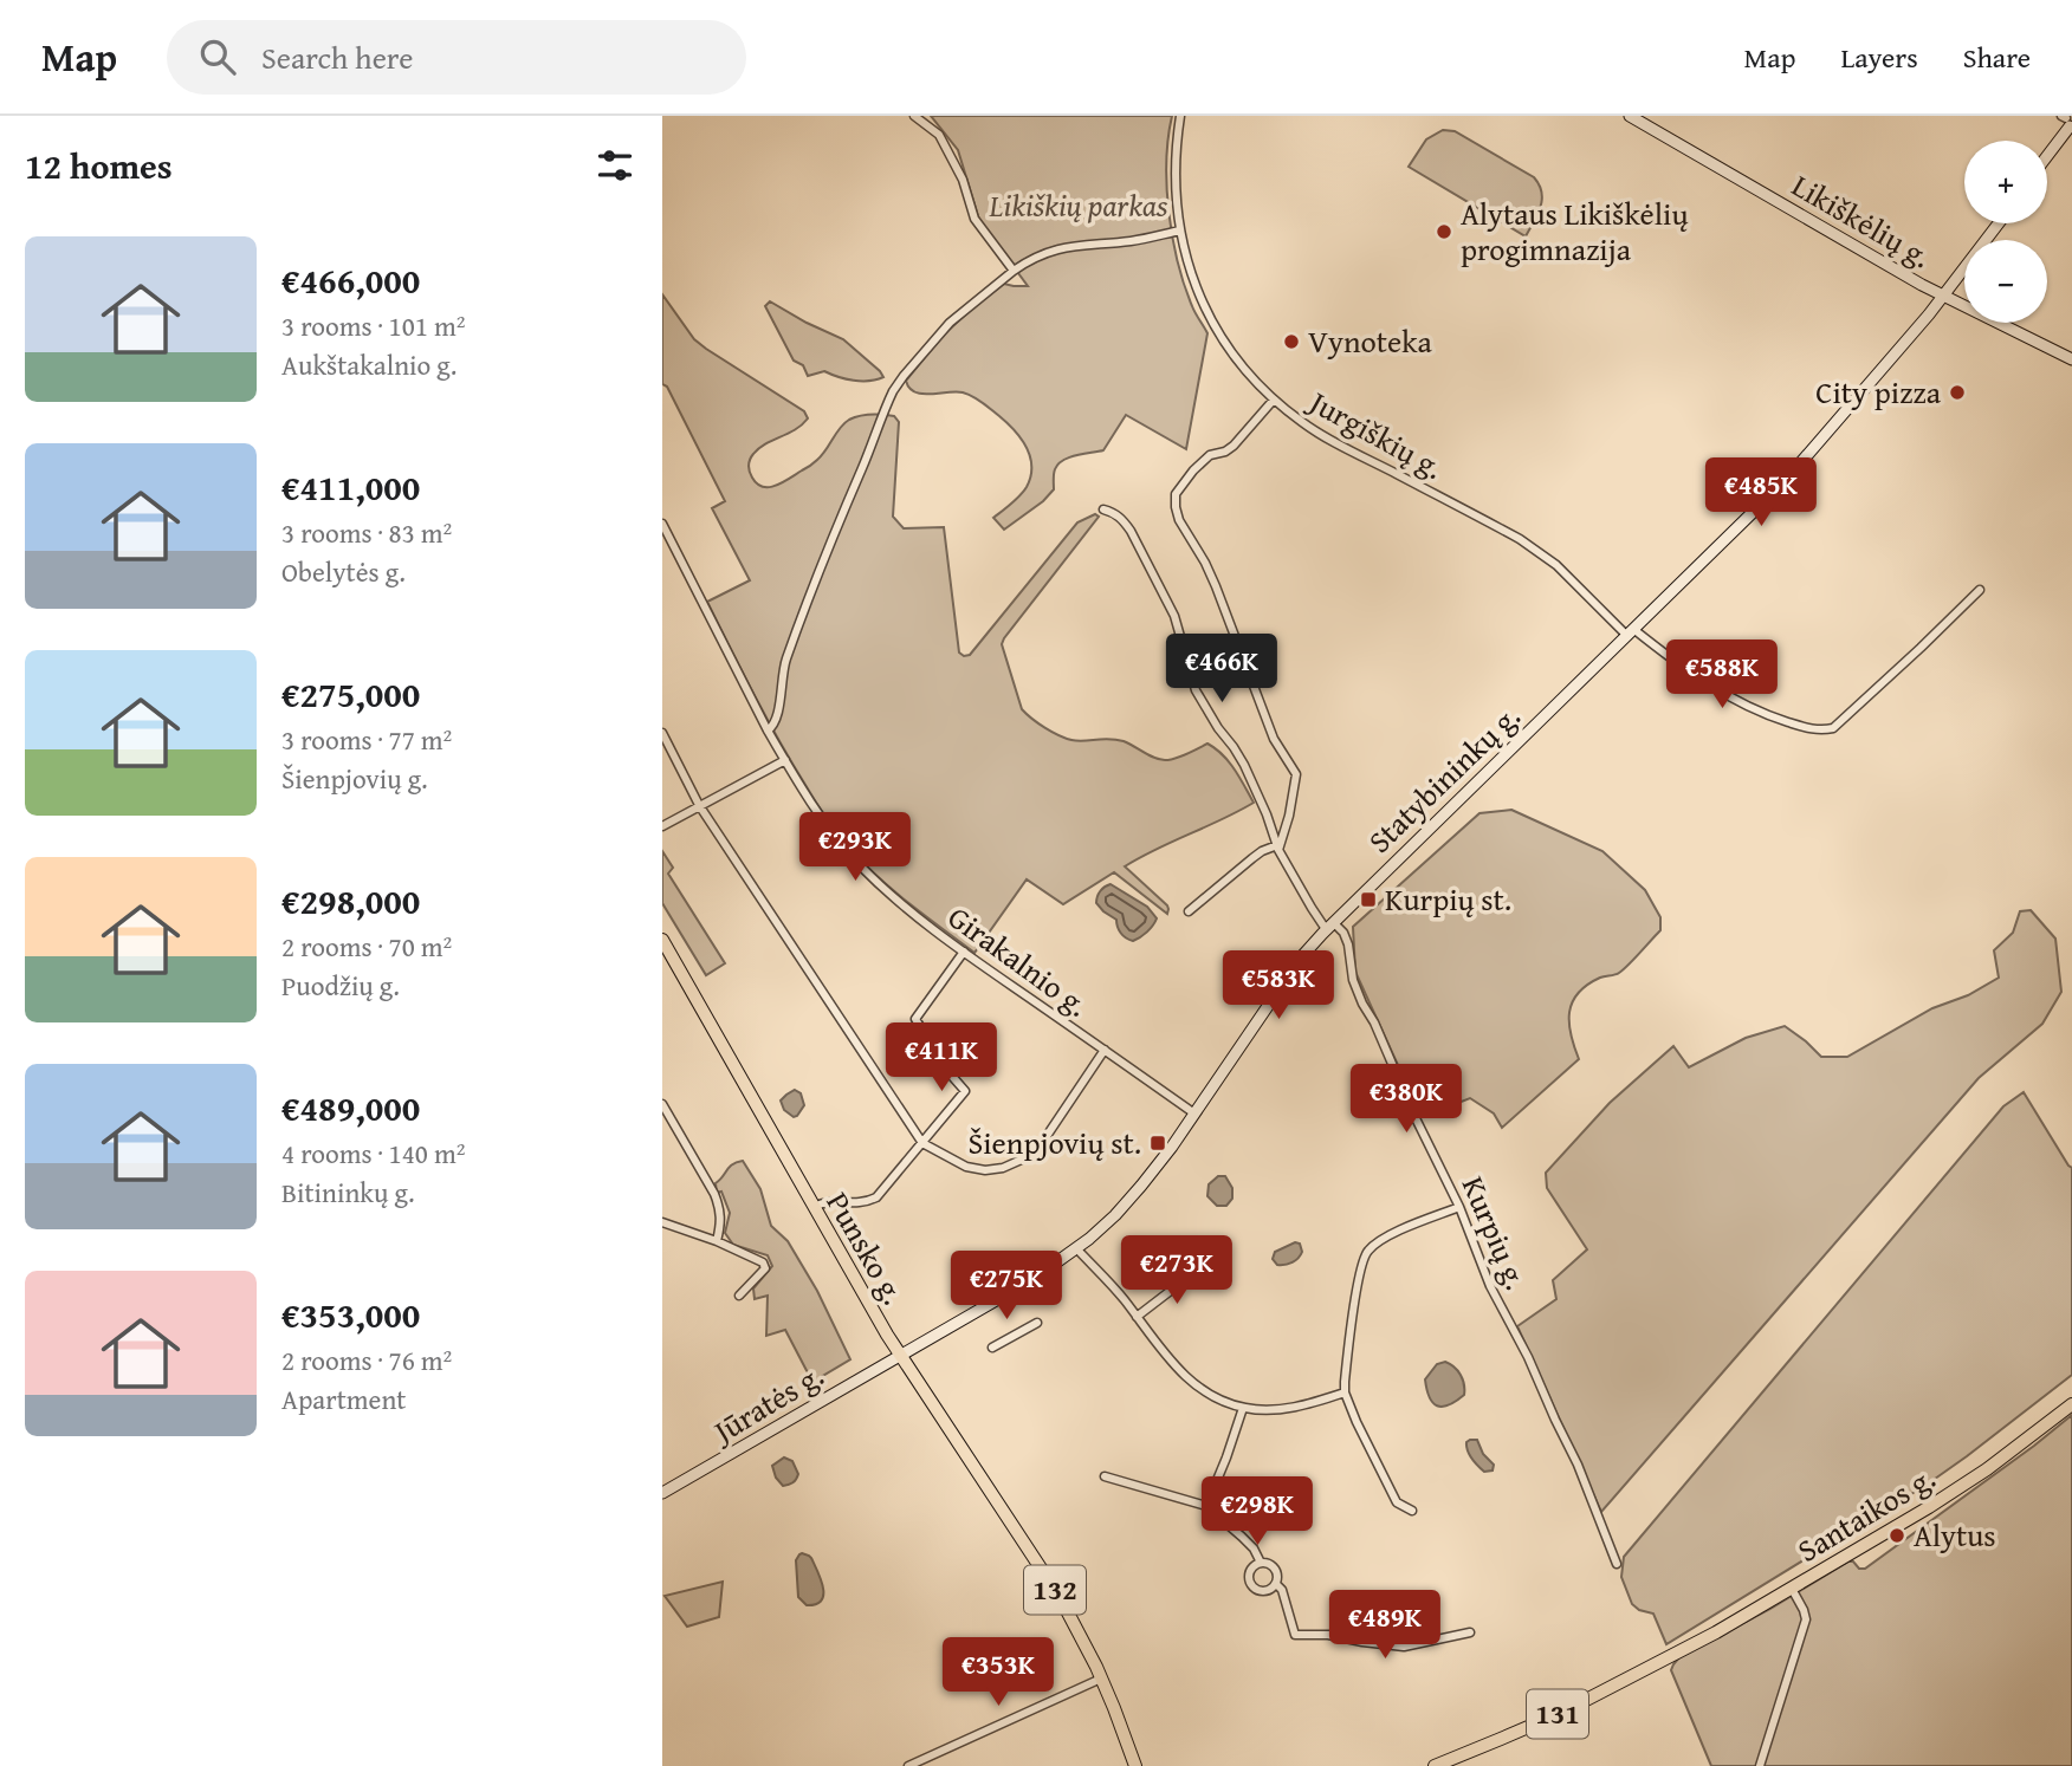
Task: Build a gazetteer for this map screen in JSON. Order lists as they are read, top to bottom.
{
  "streets": {
    "main road": [
      "Punsko g.",
      "Santaikos g.",
      "132",
      "131"
    ],
    "street": [
      "Likiškėlių g.",
      "Jurgiškių g.",
      "Statybininkų g.",
      "Girakalnio g.",
      "Kurpių g.",
      "Jūratės g."
    ]
  },
  "crossings": [
    ["Likiškėlių g.", "Statybininkų g."],
    ["Jurgiškių g.", "Statybininkų g."],
    ["Statybininkų g.", "Girakalnio g."],
    ["Statybininkų g.", "Kurpių g."],
    ["Statybininkų g.", "Punsko g."],
    ["Statybininkų g.", "Jūratės g."],
    ["Punsko g.", "Jūratės g."]
  ],
  "parks": ["Likiškių parkas"],
  "places": {
    "other": [
      "Alytaus Likiškėlių progimnazija",
      "Vynoteka",
      "City pizza",
      "Alytus"
    ],
    "transit": ["Kurpių st.", "Šienpjovių st."]
  },
  "page": {
    "header": "Map",
    "search": "Search here",
    "nav": ["Map", "Layers", "Share"],
    "heading": "12 homes",
    "map_buttons": ["+", "−"],
    "list": [
      {
        "name": "€466,000",
        "note": "3 rooms · 101 m² · Aukštakalnio g."
      },
      {
        "name": "€411,000",
        "note": "3 rooms · 83 m² · Obelytės g."
      },
      {
        "name": "€275,000",
        "note": "3 rooms · 77 m² · Šienpjovių g."
      },
      {
        "name": "€298,000",
        "note": "2 rooms · 70 m² · Puodžių g."
      },
      {
        "name": "€489,000",
        "note": "4 rooms · 140 m² · Bitininkų g."
      },
      {
        "name": "€353,000",
        "note": "2 rooms · 76 m² · Apartment"
      }
    ],
    "price": [
      "€485K",
      "€466K",
      "€588K",
      "€293K",
      "€583K",
      "€411K",
      "€380K",
      "€273K",
      "€275K",
      "€298K",
      "€489K",
      "€353K"
    ]
  }
}
